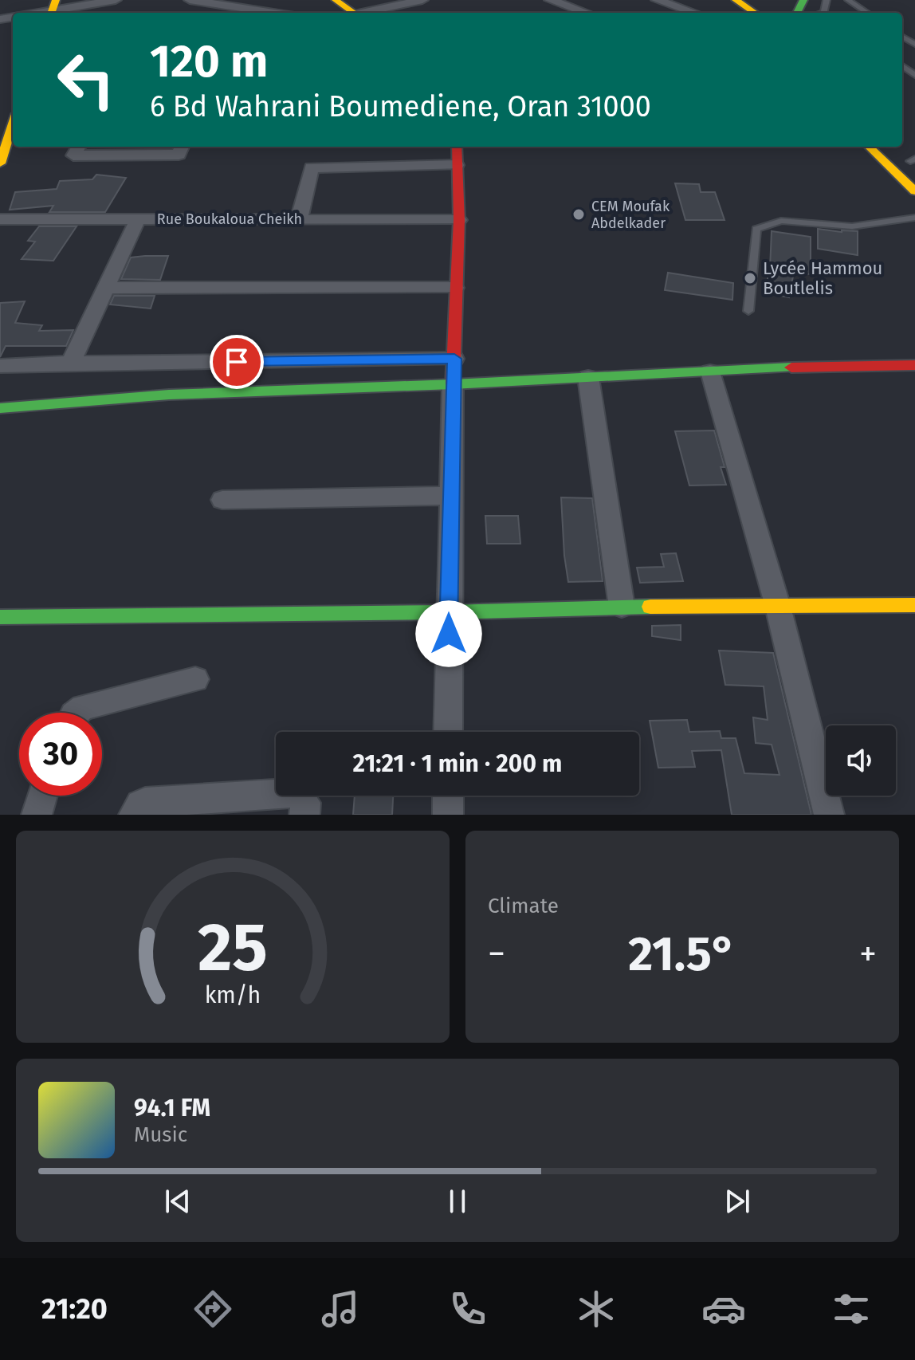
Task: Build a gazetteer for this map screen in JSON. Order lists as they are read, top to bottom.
{
  "streets": {
    "street": ["Rue Boukaloua Cheikh"]
  },
  "places": ["CEM Moufak Abdelkader", "Lycée Hammou Boutlelis"],
  "page": {
    "turn": ["120 m", "6 Bd Wahrani Boumediene, Oran 31000"],
    "limit": "30",
    "trip": "21:21 · 1 min · 200 m",
    "tile": "Climate",
    "heat": ["−", "21.5°", "+"],
    "song": ["94.1 FM", "Music"],
    "tabs": "21:20",
    "gauge": ["25", "km/h"]
  }
}
